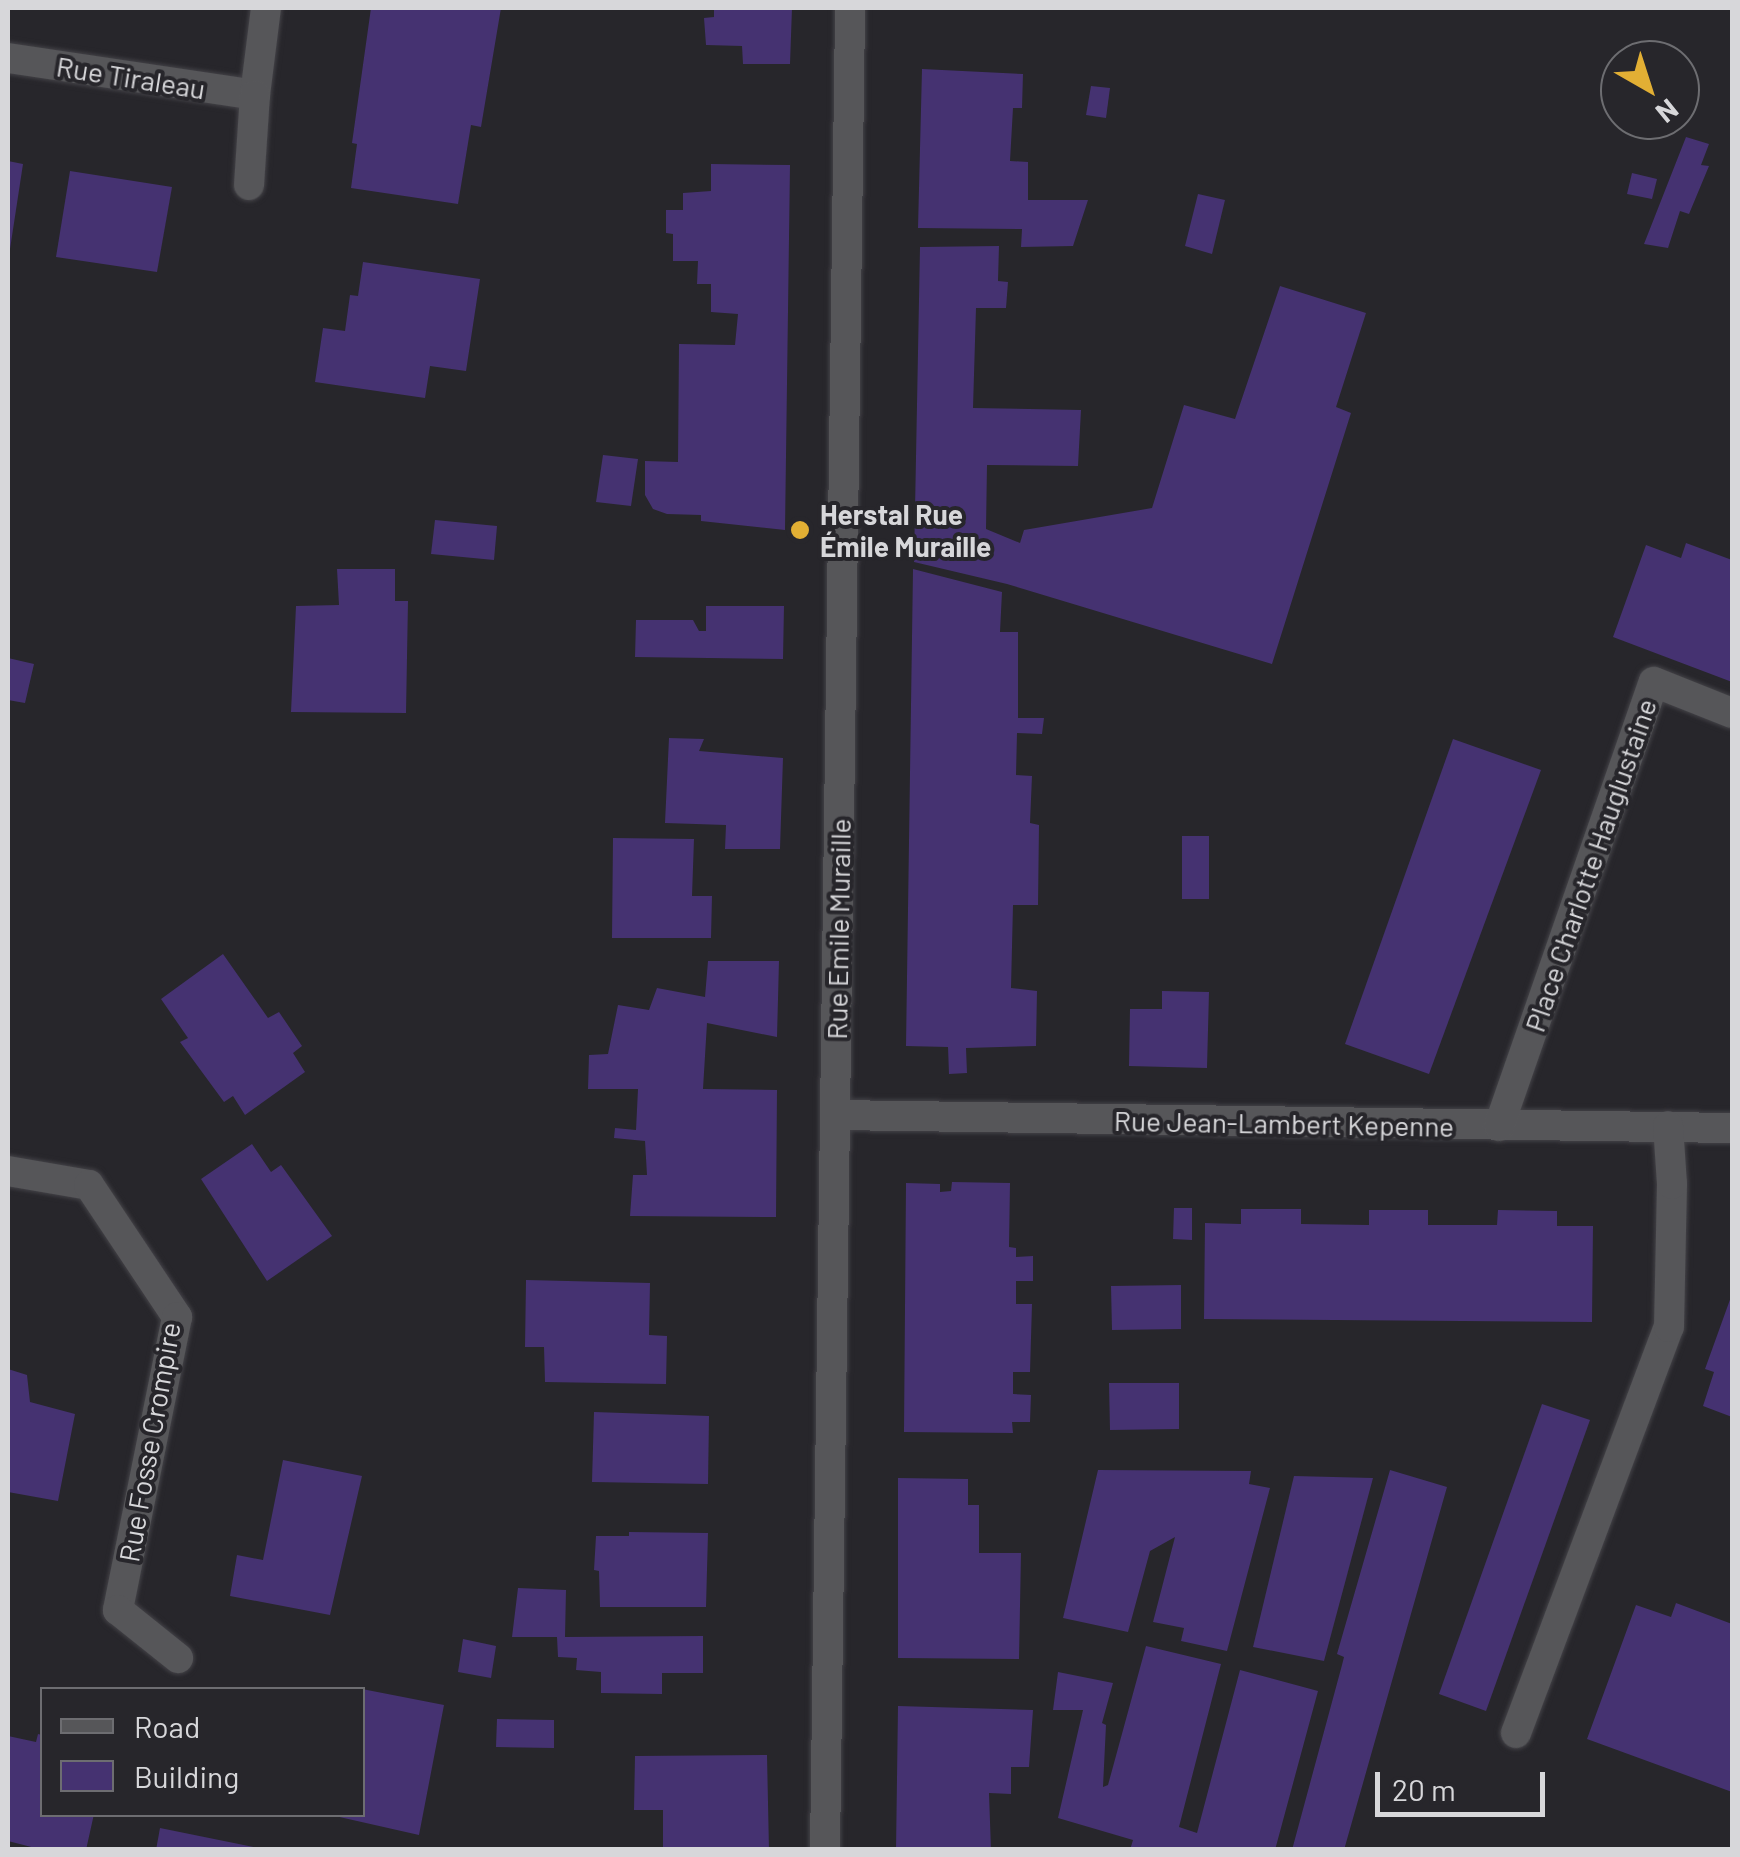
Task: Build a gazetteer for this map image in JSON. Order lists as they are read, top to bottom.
{
  "streets": {
    "street": [
      "Rue Tiraleau",
      "Place Charlotte Hauglustaine",
      "Rue Emile Muraille",
      "Rue Jean-Lambert Kepenne",
      "Rue Fosse Crompire"
    ]
  },
  "crossings": [
    ["Place Charlotte Hauglustaine", "Rue Jean-Lambert Kepenne"],
    ["Rue Emile Muraille", "Rue Jean-Lambert Kepenne"]
  ],
  "places": ["Herstal Rue Émile Muraille"],
  "legend": ["Road", "Building"],
  "scale_bar": "20 m",
  "north": "bottom right"
}
